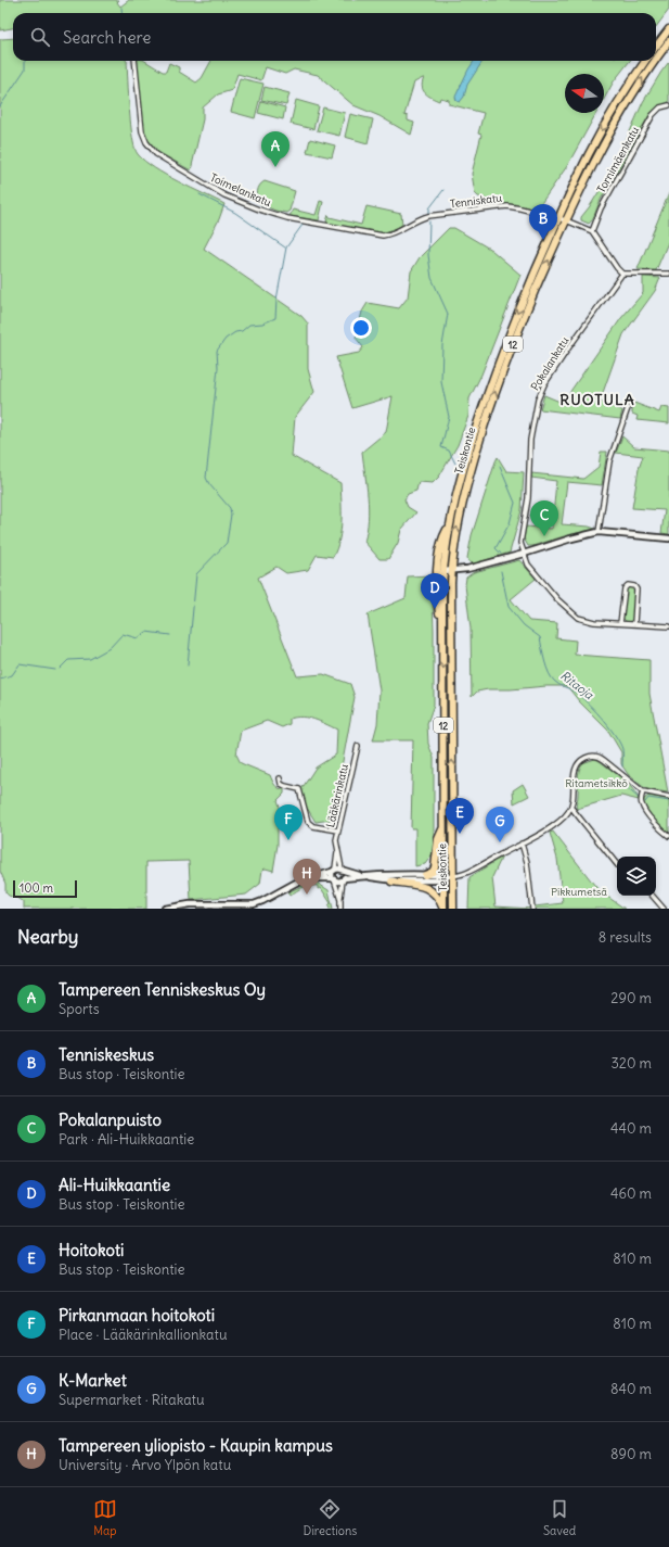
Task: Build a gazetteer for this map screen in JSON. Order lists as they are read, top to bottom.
{
  "streets": {
    "highway": ["12", "Teiskontie"],
    "street": [
      "Tornimäenkatu",
      "Toimelankatu",
      "Tenniskatu",
      "Pokalankatu",
      "Lääkärinkatu"
    ]
  },
  "crossings": [
    ["Toimelankatu", "Tenniskatu"],
    ["Tenniskatu", "Teiskontie"],
    ["12", "Teiskontie"]
  ],
  "districts": ["RUOTULA"],
  "water": ["Ritaoja"],
  "parks": ["Ritametsikkö", "Pikkumetsä"],
  "scale_bar": "100 m",
  "north": "left",
  "page": {
    "search": "Search here",
    "pins": [
      "A",
      "B",
      "C",
      "D",
      "E",
      "F",
      "G",
      "H"
    ],
    "scale": "100 m",
    "heading": ["Nearby", "8 results"],
    "list": [
      {
        "mark": "A",
        "name": "Tampereen Tenniskeskus Oy",
        "note": "Sports",
        "value": "290 m"
      },
      {
        "mark": "B",
        "name": "Tenniskeskus",
        "note": "Bus stop · Teiskontie",
        "value": "320 m"
      },
      {
        "mark": "C",
        "name": "Pokalanpuisto",
        "note": "Park · Ali-Huikkaantie",
        "value": "440 m"
      },
      {
        "mark": "D",
        "name": "Ali-Huikkaantie",
        "note": "Bus stop · Teiskontie",
        "value": "460 m"
      },
      {
        "mark": "E",
        "name": "Hoitokoti",
        "note": "Bus stop · Teiskontie",
        "value": "810 m"
      },
      {
        "mark": "F",
        "name": "Pirkanmaan hoitokoti",
        "note": "Place · Lääkärinkallionkatu",
        "value": "810 m"
      },
      {
        "mark": "G",
        "name": "K-Market",
        "note": "Supermarket · Ritakatu",
        "value": "840 m"
      },
      {
        "mark": "H",
        "name": "Tampereen yliopisto - Kaupin kampus",
        "note": "University · Arvo Ylpön katu",
        "value": "890 m"
      }
    ],
    "nav": ["Map", "Directions", "Saved"]
  }
}
